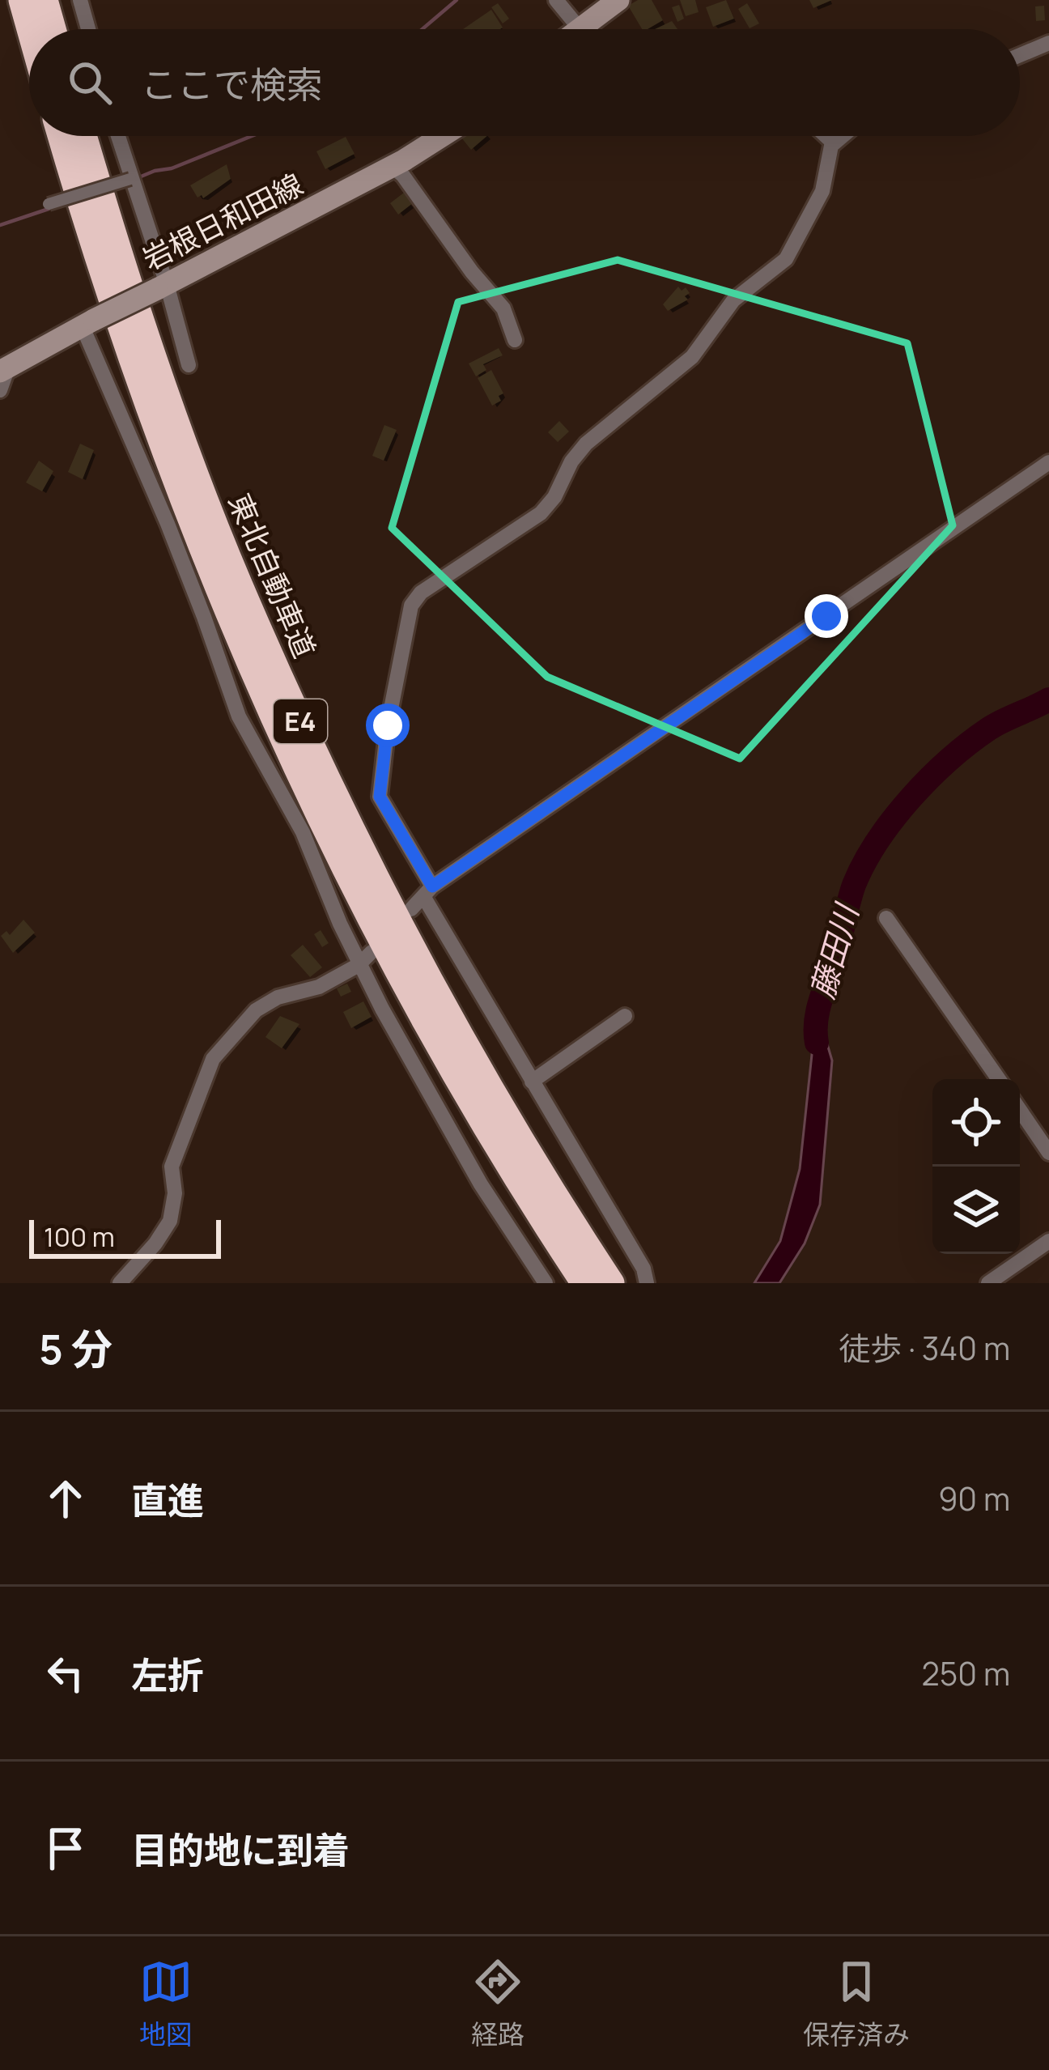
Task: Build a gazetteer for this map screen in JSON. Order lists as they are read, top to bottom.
{
  "streets": {
    "highway": ["東北自動車道", "E4"],
    "main road": ["岩根日和田線"]
  },
  "water": ["藤田川"],
  "scale_bar": "100 m",
  "page": {
    "search": "ここで検索",
    "scale": "100 m",
    "heading": ["5 分", "徒歩 · 340 m"],
    "list": [
      ["直進", "90 m"],
      ["左折", "250 m"],
      "目的地に到着"
    ],
    "nav": ["地図", "経路", "保存済み"]
  }
}
